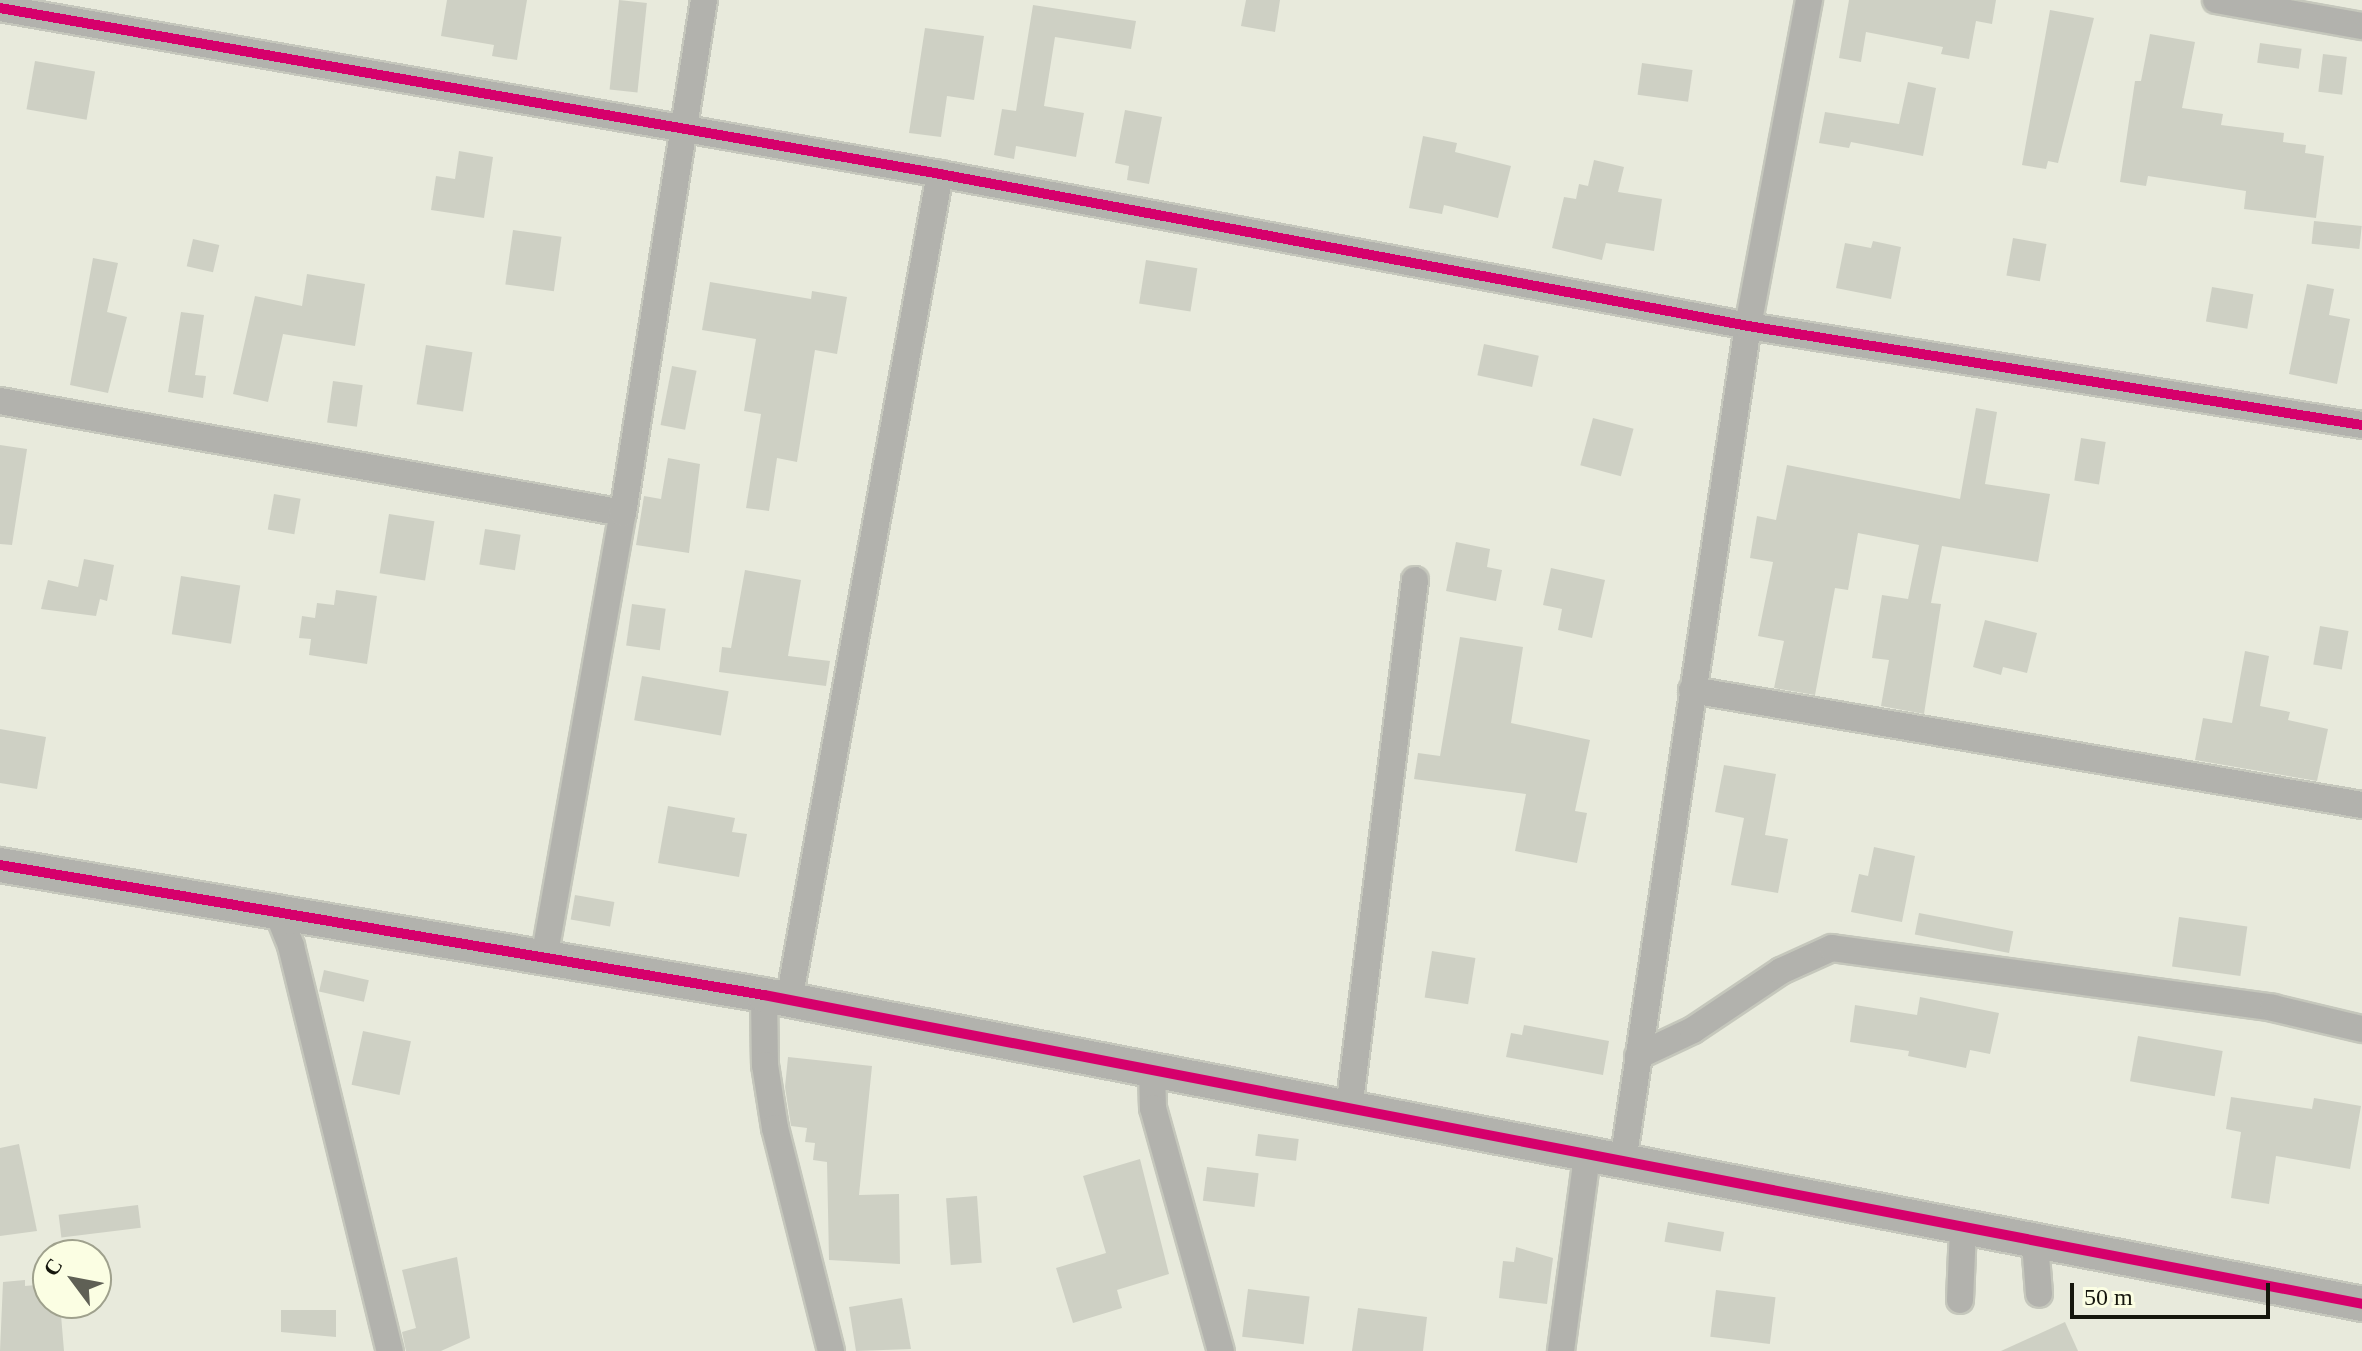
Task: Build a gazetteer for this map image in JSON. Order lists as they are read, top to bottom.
{
  "scale_bar": "50 m",
  "north": "top left"
}
